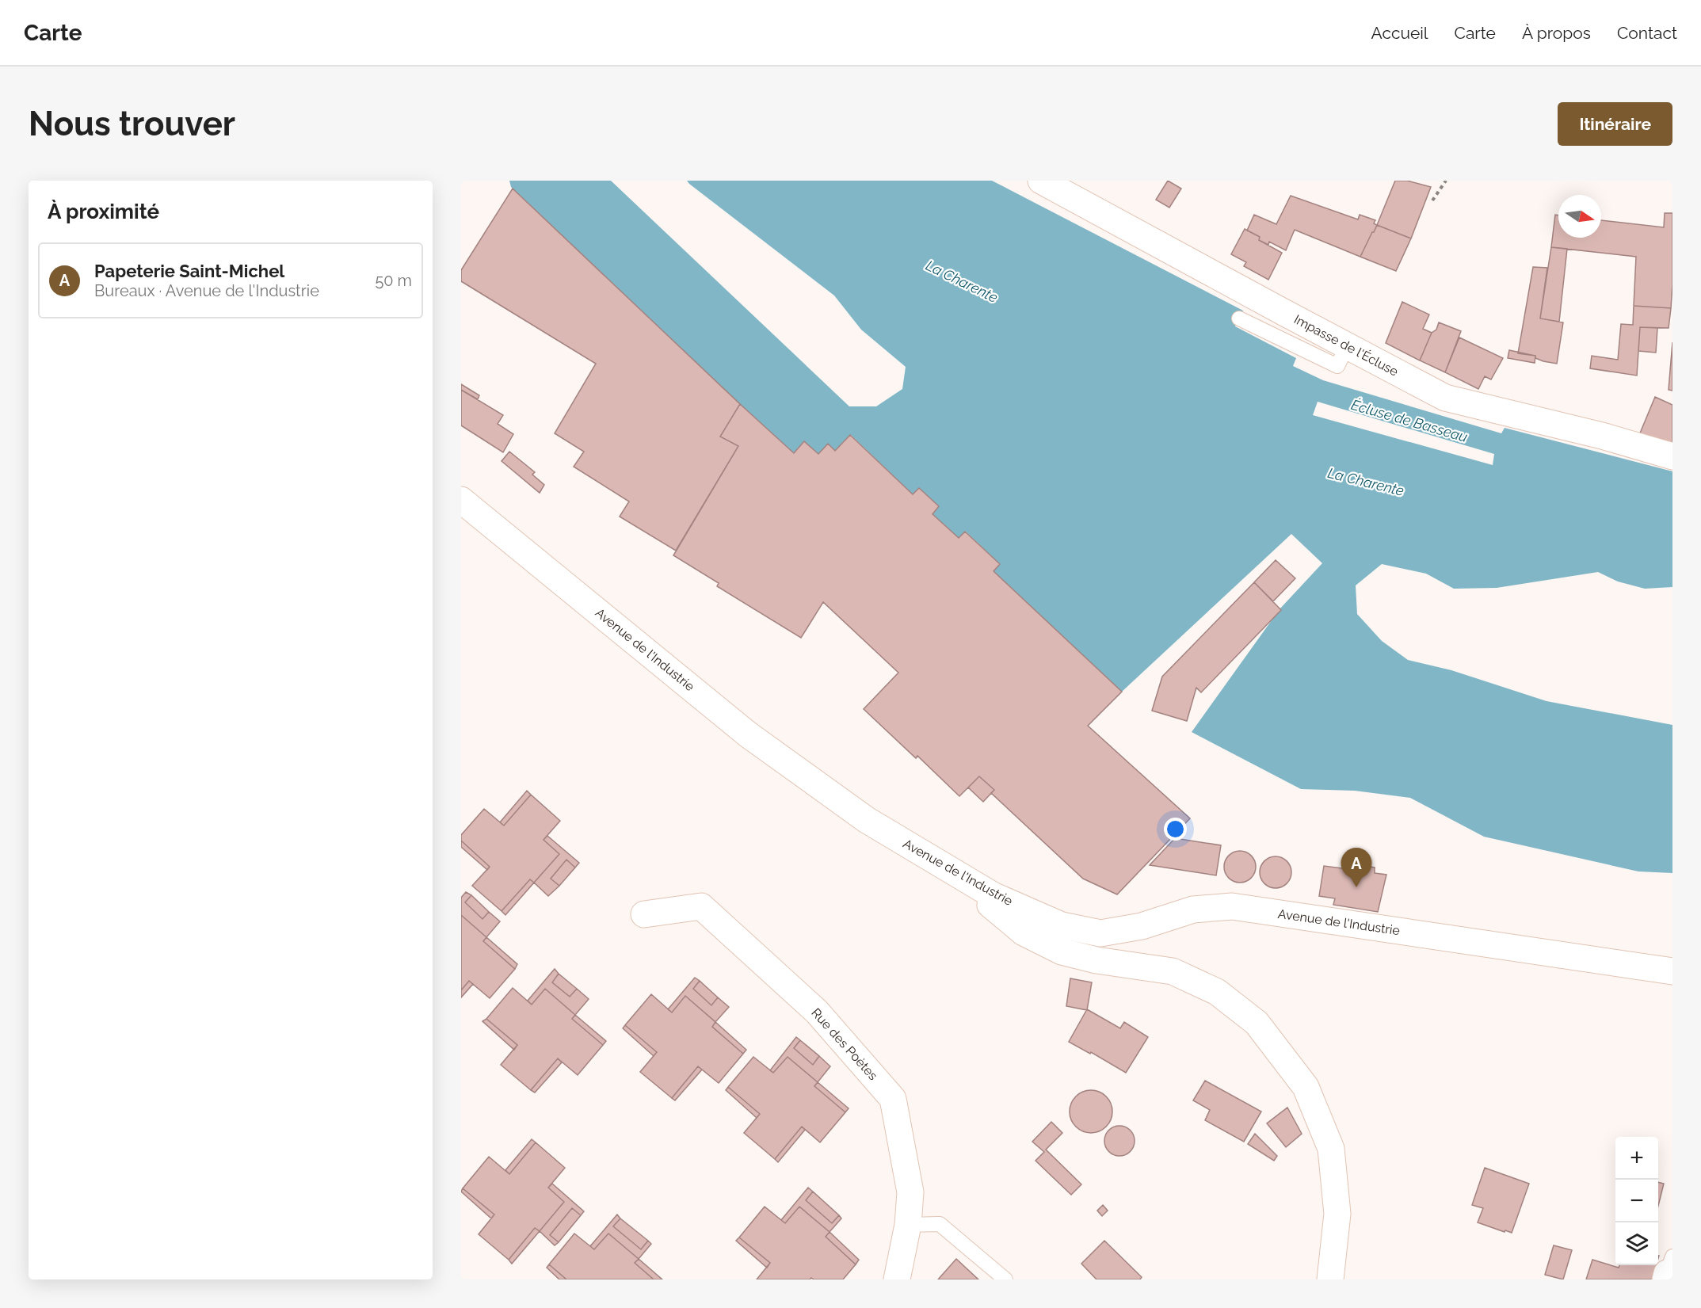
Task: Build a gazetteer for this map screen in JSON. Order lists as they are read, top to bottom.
{
  "streets": {
    "street": ["Impasse de l'Écluse", "Avenue de l'Industrie", "Rue des Poètes"]
  },
  "water": ["La Charente", "Écluse de Basseau"],
  "north": "right",
  "page": {
    "header": "Carte",
    "nav": [
      "Accueil",
      "Carte",
      "À propos",
      "Contact"
    ],
    "buttons": "Itinéraire",
    "title": "Nous trouver",
    "heading": "À proximité",
    "list": [
      {
        "mark": "A",
        "name": "Papeterie Saint-Michel",
        "note": "Bureaux · Avenue de l'Industrie",
        "value": "50 m"
      }
    ],
    "pins": "A",
    "map_buttons": ["+", "−"]
  }
}
